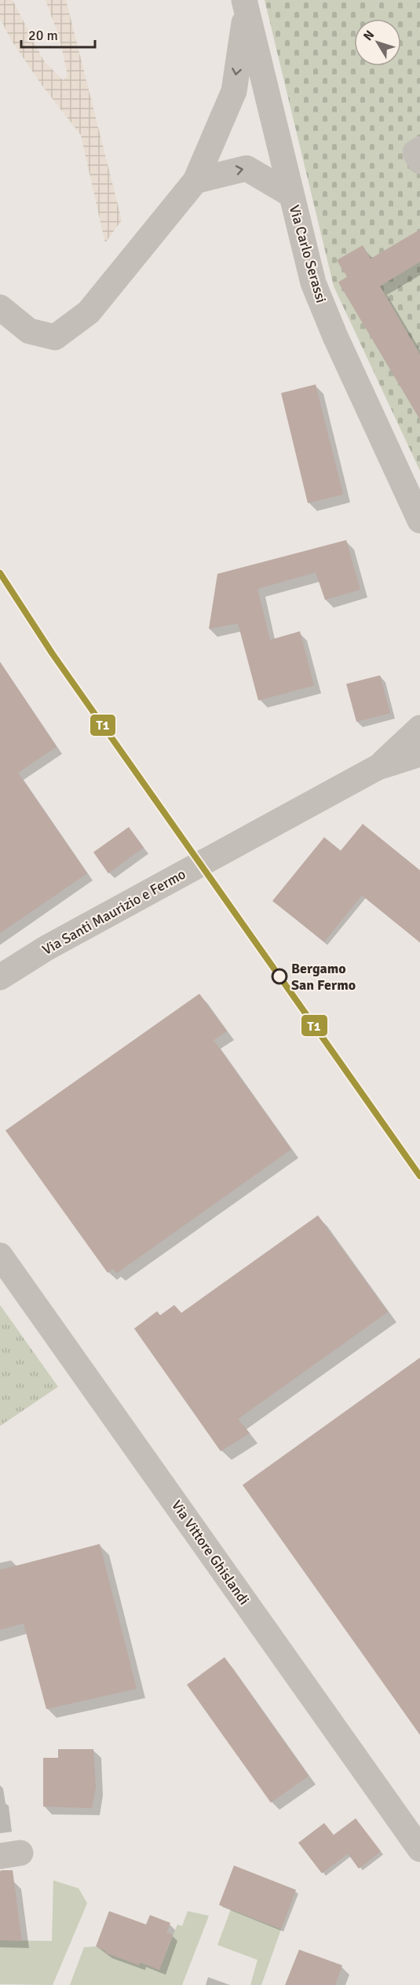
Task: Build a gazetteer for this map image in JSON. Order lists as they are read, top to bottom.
{
  "streets": {
    "street": ["Via Carlo Serassi", "Via Santi Maurizio e Fermo", "Via Vittore Ghislandi"]
  },
  "places": ["Bergamo San Fermo"],
  "lines": ["transit line T1"],
  "scale_bar": "20 m",
  "north": "top left"
}
